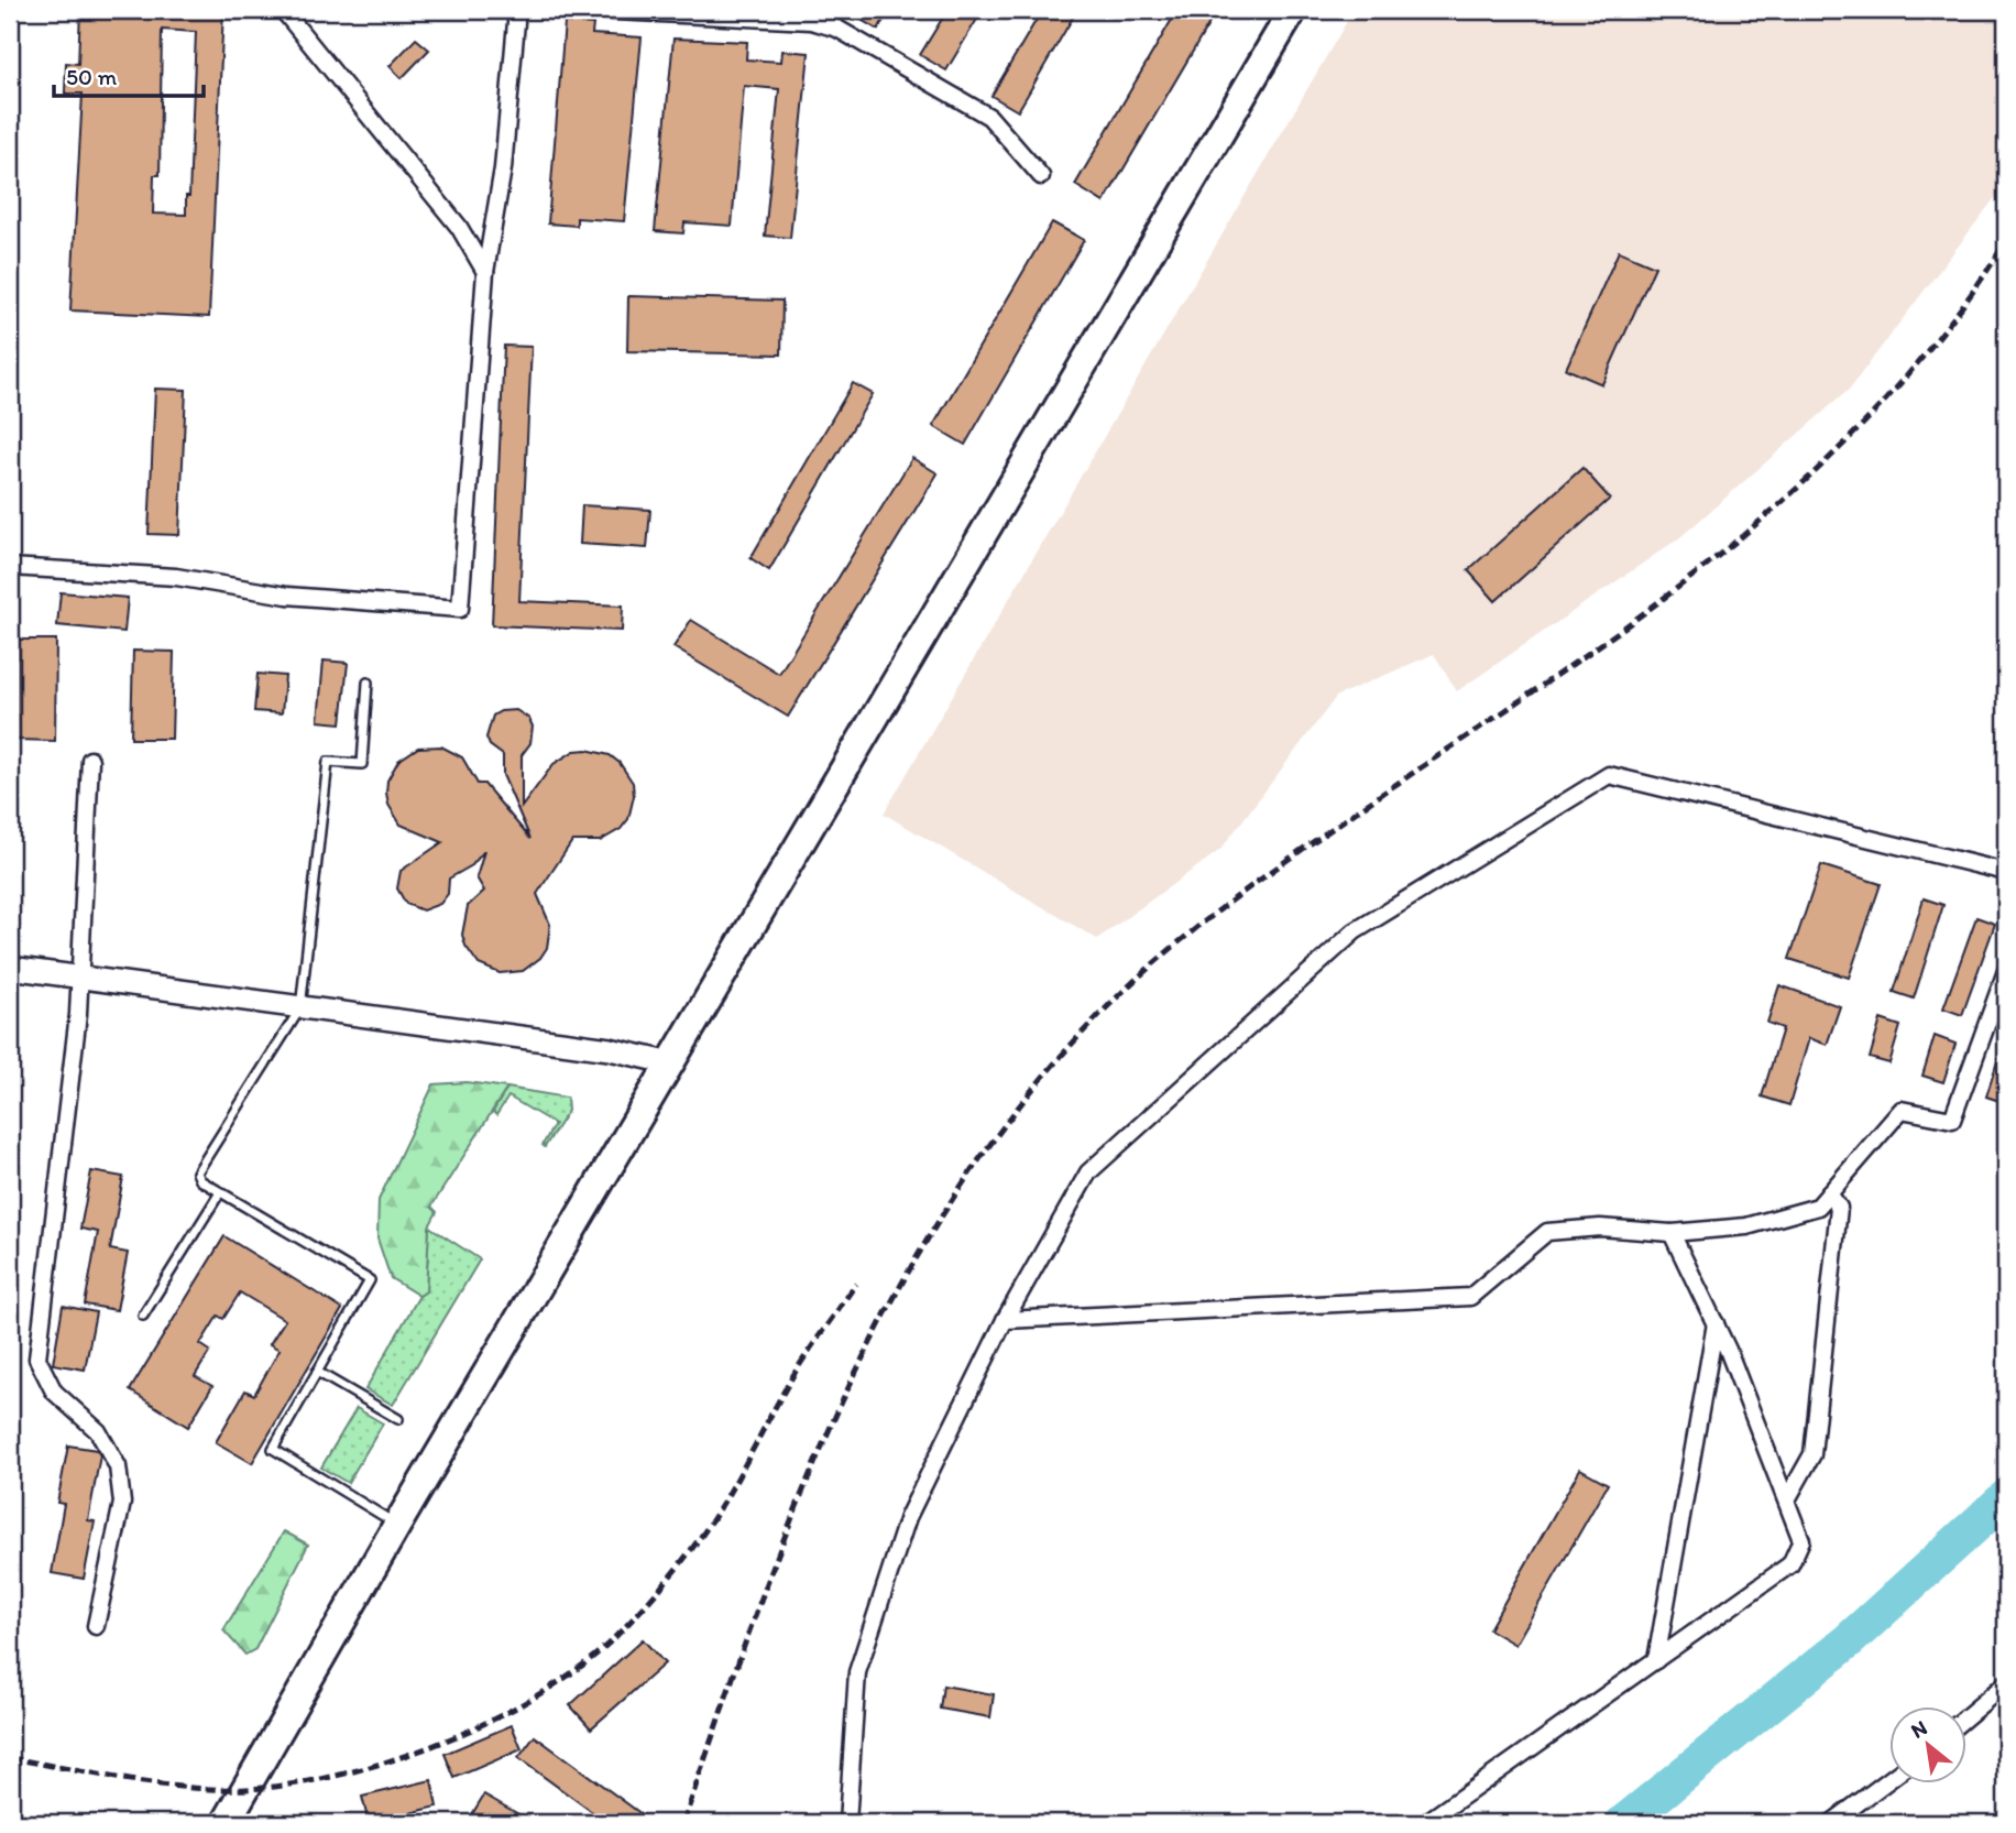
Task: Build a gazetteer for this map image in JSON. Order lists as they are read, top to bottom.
{
  "scale_bar": "50 m",
  "north": "top left"
}
